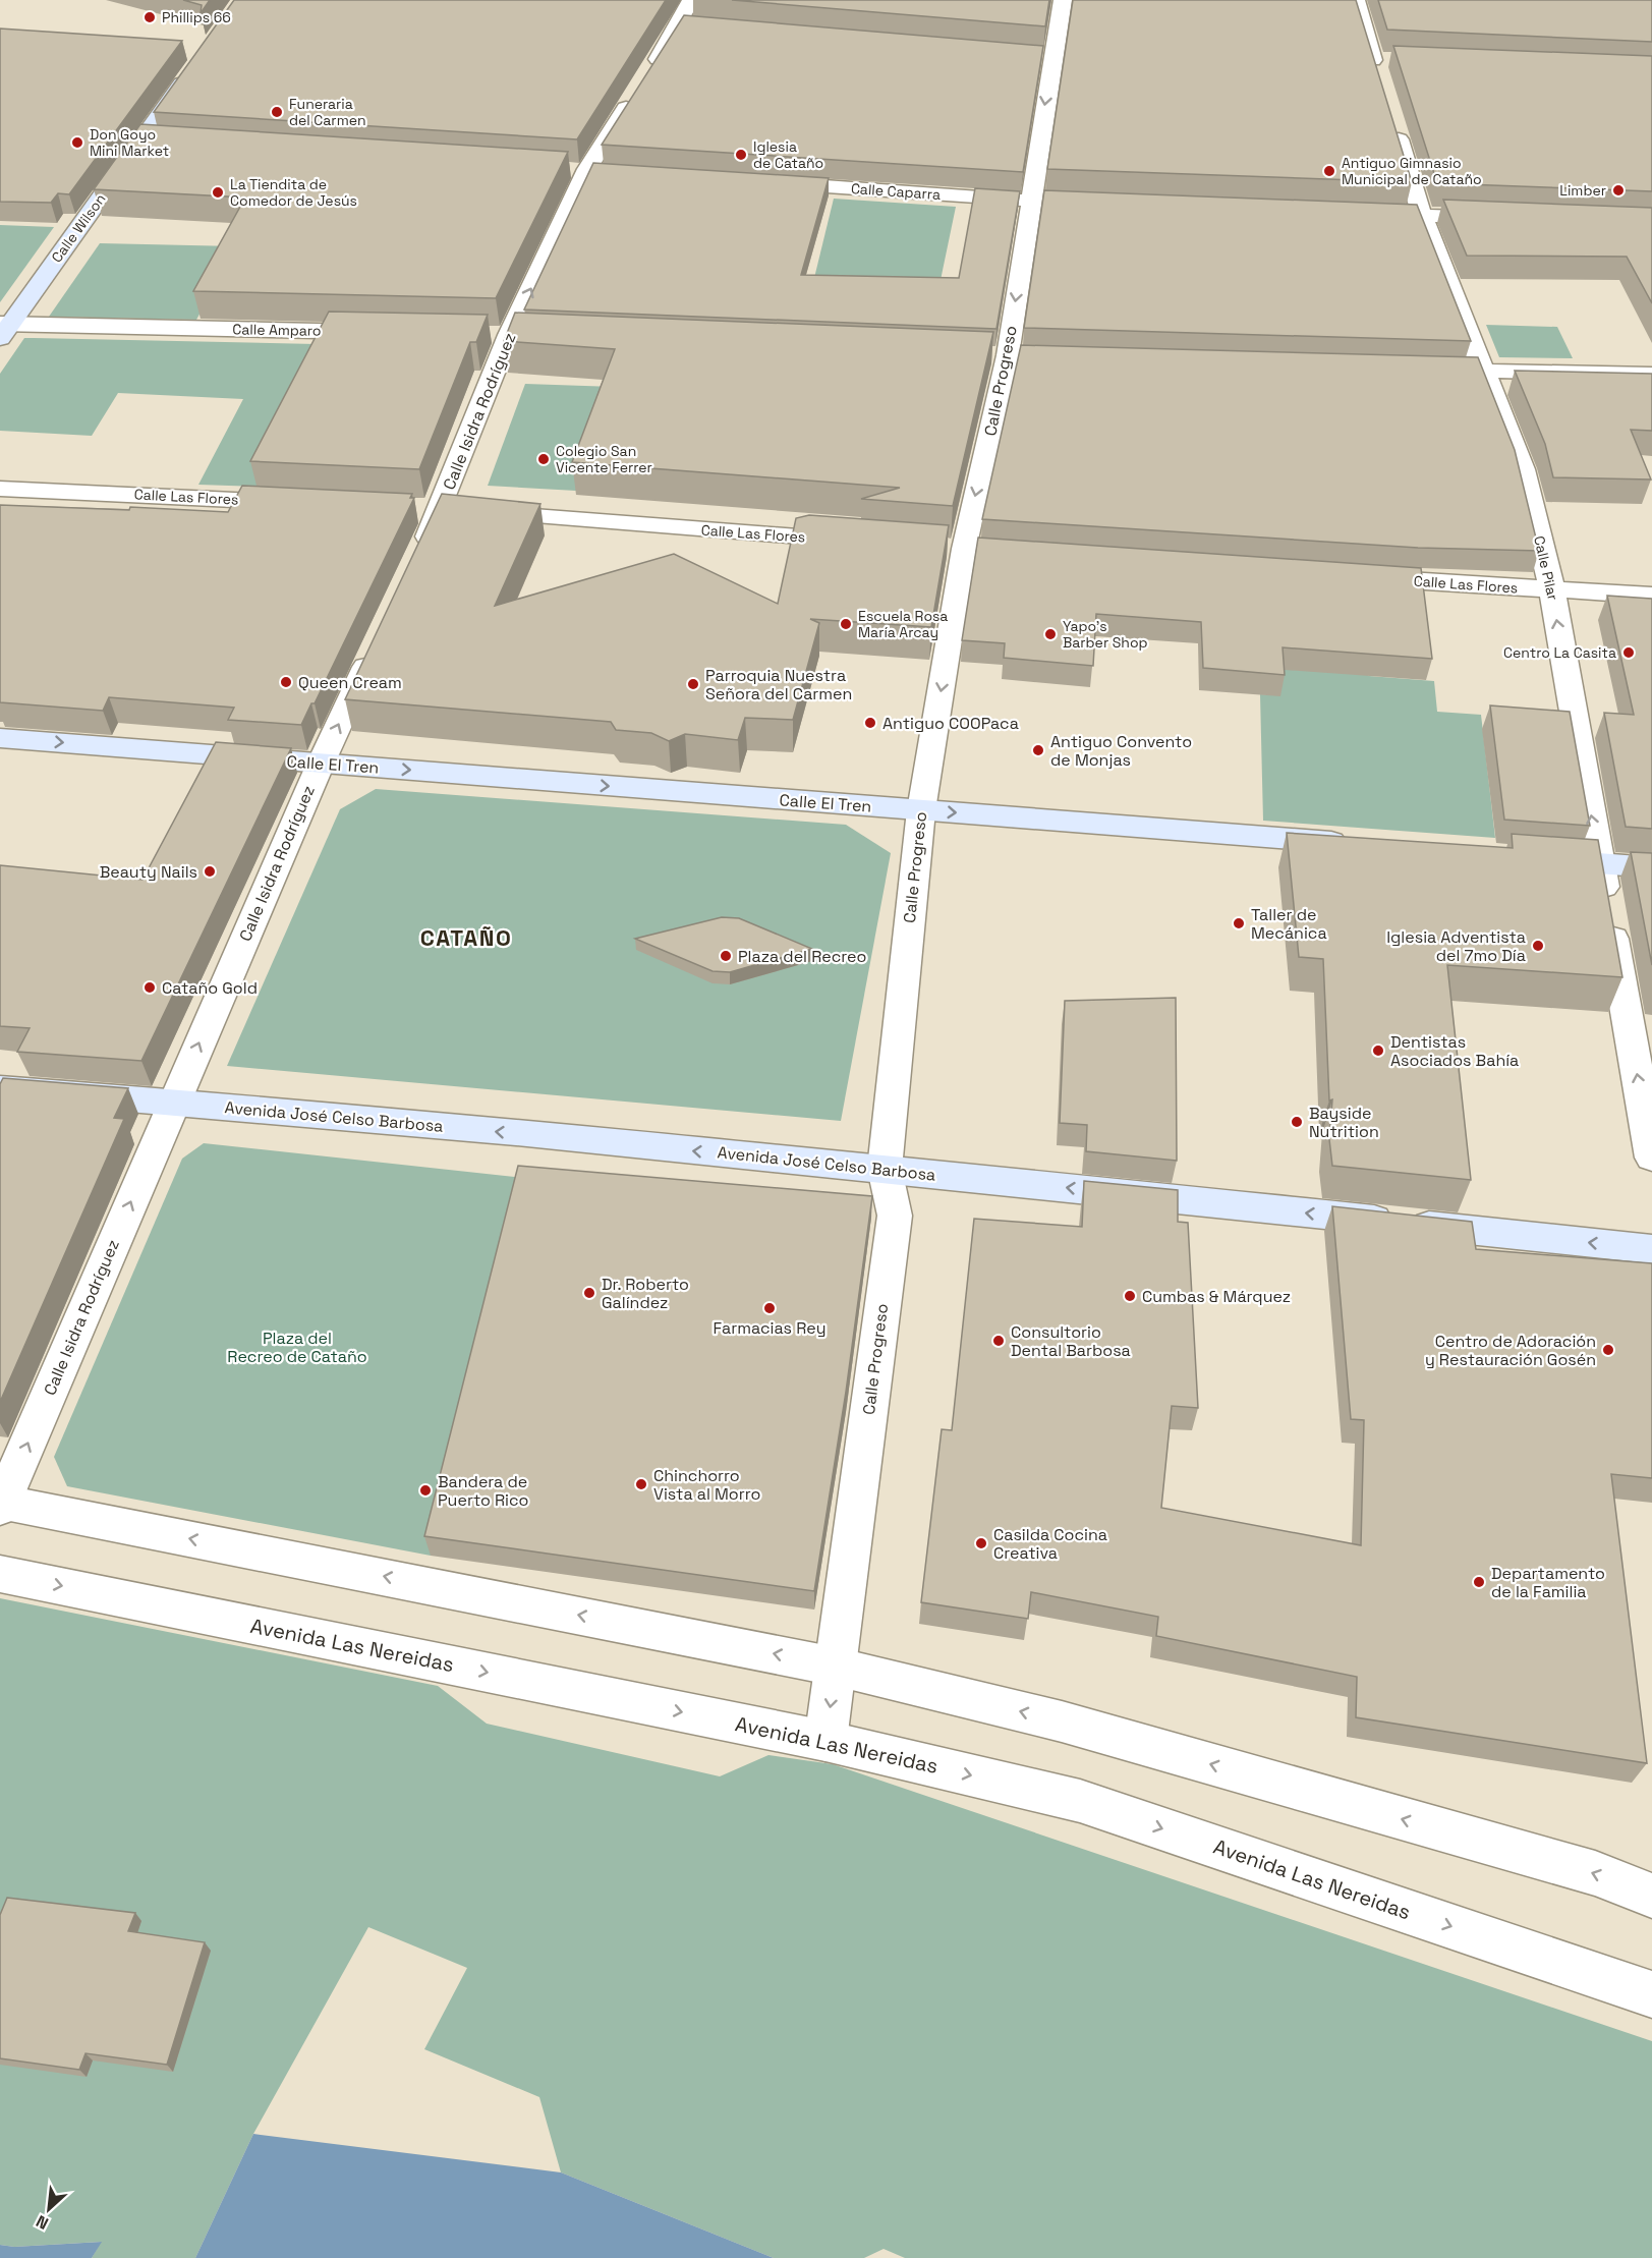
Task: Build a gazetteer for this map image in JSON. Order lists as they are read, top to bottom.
{
  "streets": {
    "main road": ["Calle Wilson", "Calle El Tren", "Avenida José Celso Barbosa"],
    "street": [
      "Calle Caparra",
      "Calle Amparo",
      "Calle Progreso",
      "Calle Isidra Rodríguez",
      "Calle Las Flores",
      "Calle Pilar",
      "Avenida Las Nereidas"
    ]
  },
  "crossings": [
    ["Calle Caparra", "Calle Progreso"],
    ["Calle Wilson", "Calle Amparo"],
    ["Calle Progreso", "Calle El Tren"],
    ["Calle Progreso", "Avenida José Celso Barbosa"],
    ["Calle Progreso", "Avenida Las Nereidas"],
    ["Calle Isidra Rodríguez", "Calle Las Flores"],
    ["Calle Isidra Rodríguez", "Calle El Tren"],
    ["Calle Isidra Rodríguez", "Avenida José Celso Barbosa"],
    ["Calle Las Flores", "Calle Pilar"]
  ],
  "one_way": [
    "Calle Progreso",
    "Calle Isidra Rodríguez",
    "Calle Pilar",
    "Calle El Tren",
    "Avenida José Celso Barbosa"
  ],
  "districts": ["CATAÑO"],
  "parks": ["Plaza del Recreo de Cataño"],
  "places": [
    "Phillips 66",
    "Funeraria del Carmen",
    "Don Goyo Mini Market",
    "Iglesia de Cataño",
    "Antiguo Gimnasio Municipal de Cataño",
    "Limber",
    "La Tiendita de Comedor de Jesús",
    "Colegio San Vicente Ferrer",
    "Escuela Rosa María Arcay",
    "Yapo's Barber Shop",
    "Centro La Casita",
    "Queen Cream",
    "Parroquia Nuestra Señora del Carmen",
    "Antiguo COOPaca",
    "Antiguo Convento de Monjas",
    "Beauty Nails",
    "Taller de Mecánica",
    "Iglesia Adventista del 7mo Día",
    "Plaza del Recreo",
    "Cataño Gold",
    "Dentistas Asociados Bahía",
    "Bayside Nutrition",
    "Dr. Roberto Galíndez",
    "Cumbas & Márquez",
    "Farmacias Rey",
    "Consultorio Dental Barbosa",
    "Centro de Adoración y Restauración Gosén",
    "Chinchorro Vista al Morro",
    "Bandera de Puerto Rico",
    "Casilda Cocina Creativa",
    "Departamento de la Familia"
  ],
  "north": "bottom left"
}
